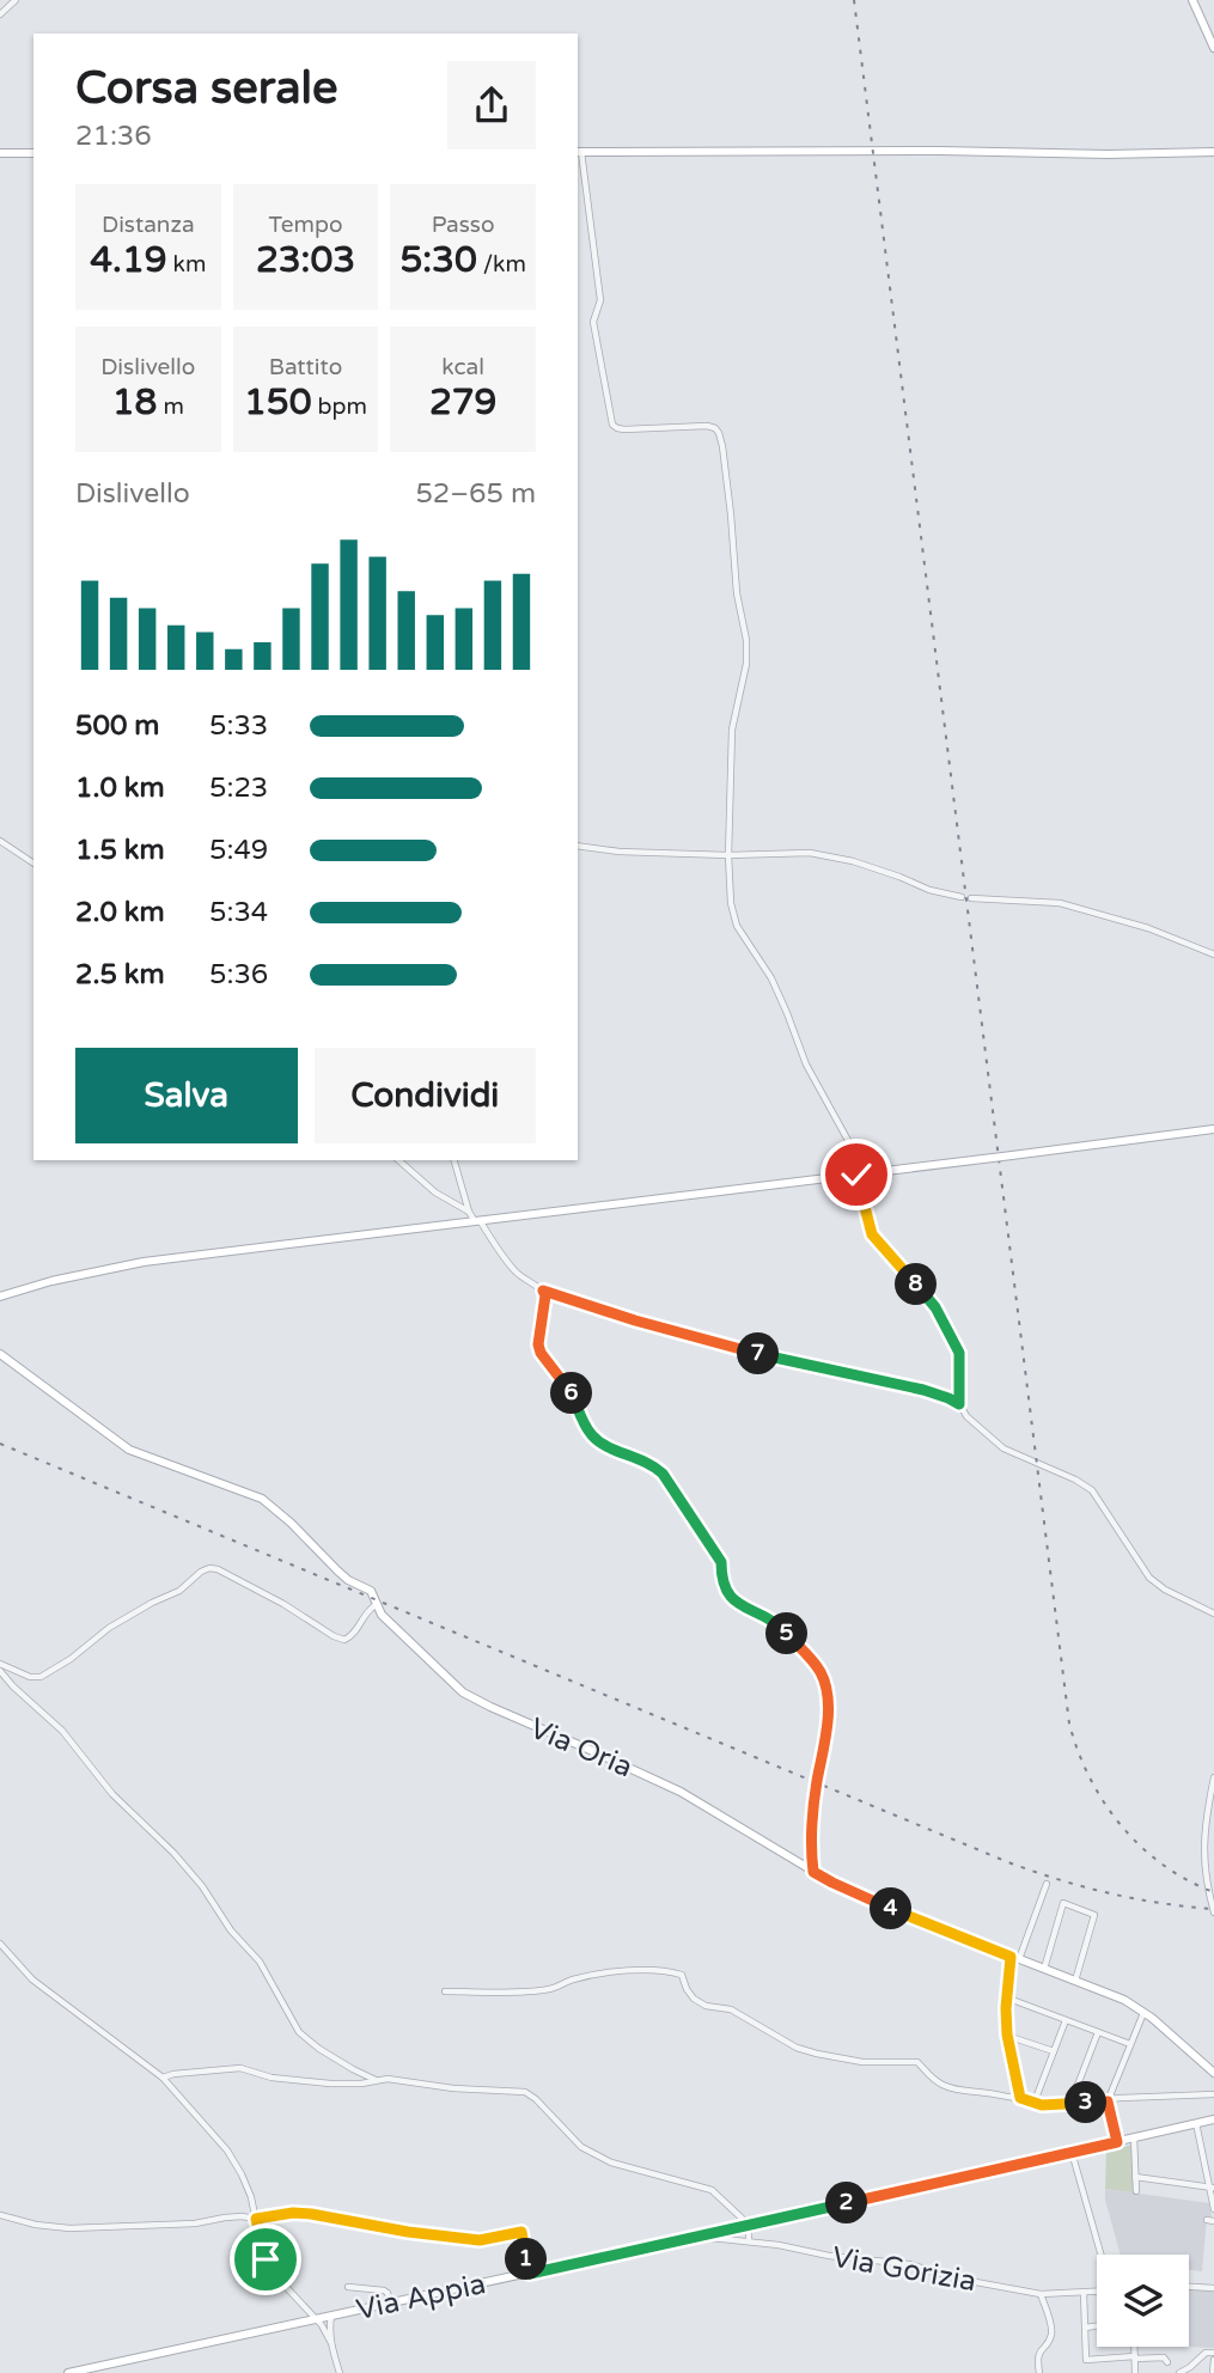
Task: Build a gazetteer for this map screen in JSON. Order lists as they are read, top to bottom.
{
  "streets": {
    "main road": ["Via Oria", "Via Appia"],
    "street": ["Via Gorizia"]
  },
  "crossings": [
    ["Via Gorizia", "Via Appia"]
  ],
  "page": {
    "heading": ["Corsa serale", "21:36"],
    "stats": [
      ["Distanza", "4.19 km"],
      ["Tempo", "23:03"],
      ["Passo", "5:30 /km"],
      ["Dislivello", "18 m"],
      ["Battito", "150 bpm"],
      ["kcal", "279"]
    ],
    "chart": ["Dislivello", "52–65 m"],
    "list": [
      {
        "name": "500 m",
        "note": "5:33"
      },
      {
        "name": "1.0 km",
        "note": "5:23"
      },
      {
        "name": "1.5 km",
        "note": "5:49"
      },
      {
        "name": "2.0 km",
        "note": "5:34"
      },
      {
        "name": "2.5 km",
        "note": "5:36"
      }
    ],
    "buttons": ["Salva", "Condividi"],
    "pins": [
      "8",
      "7",
      "6",
      "5",
      "4",
      "3",
      "2",
      "1"
    ]
  }
}
